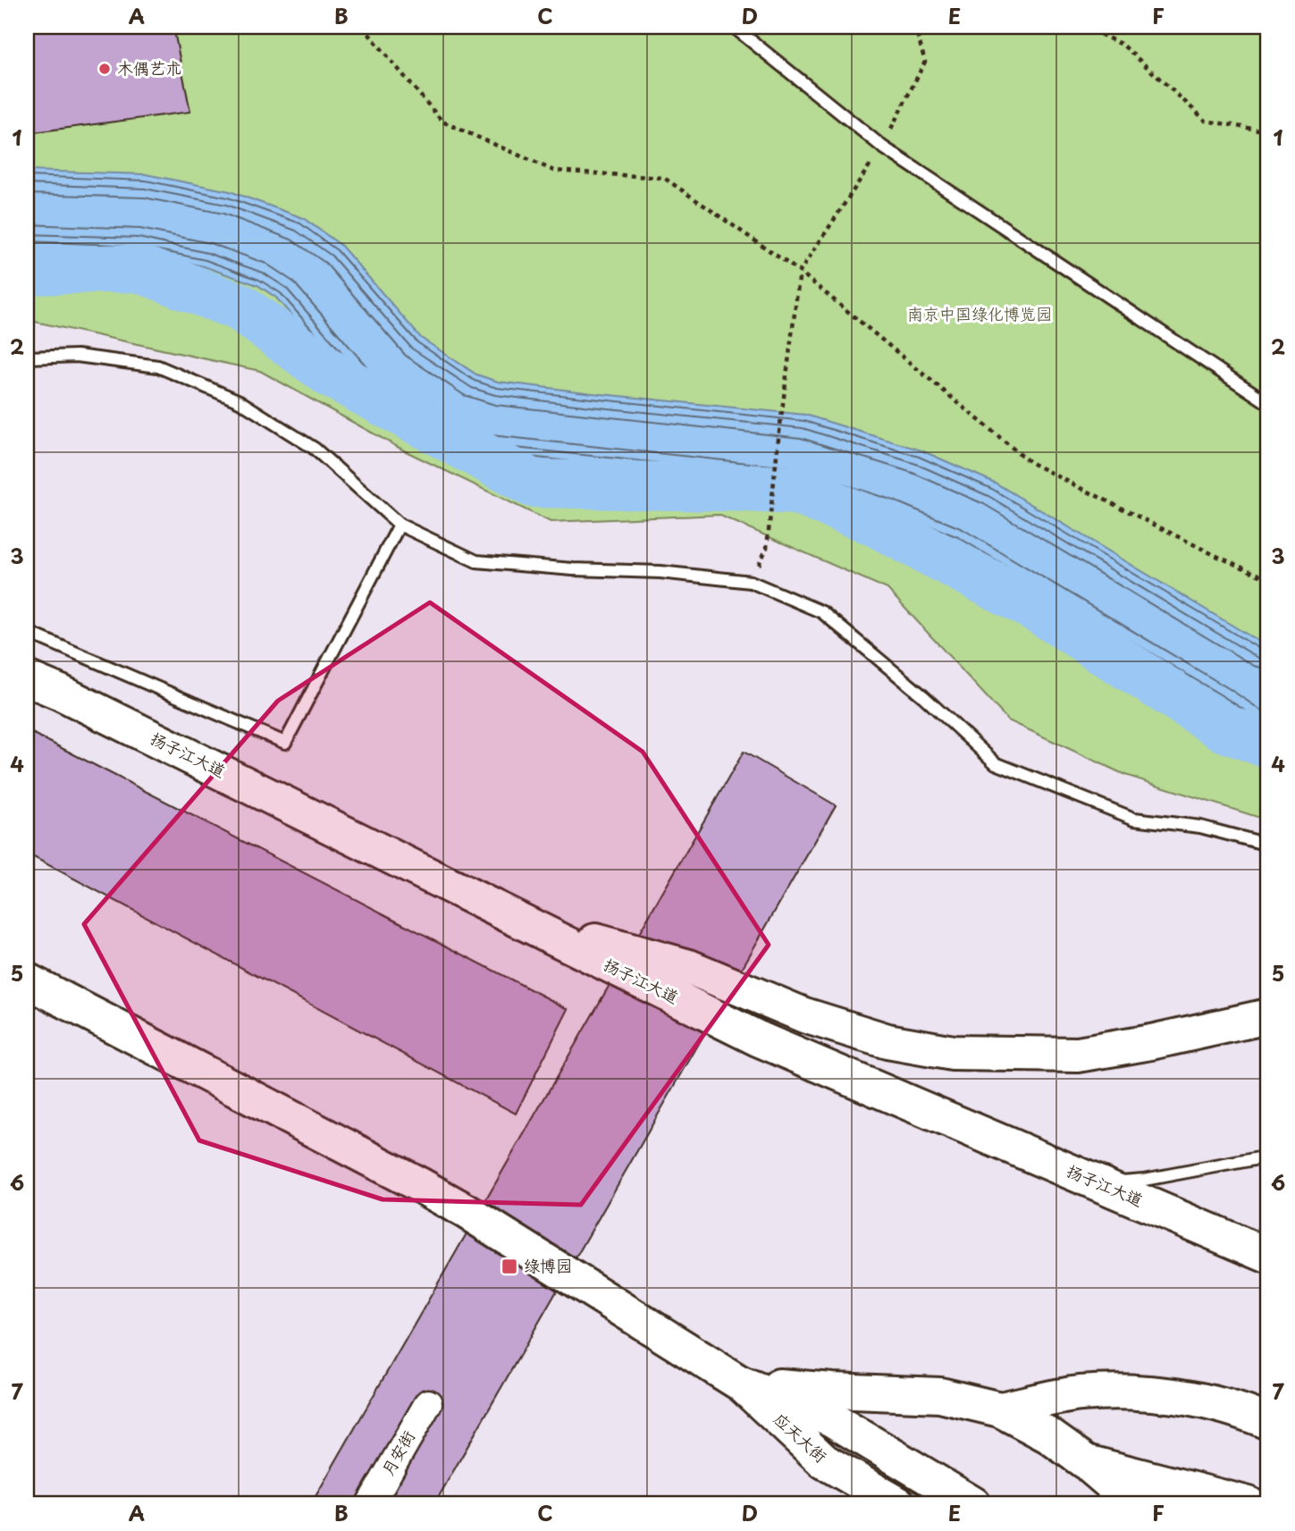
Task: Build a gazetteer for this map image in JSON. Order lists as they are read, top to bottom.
{
  "streets": {
    "main road": ["扬子江大道", "应天大街"],
    "street": ["月安街"]
  },
  "parks": ["南京中国绿化博览园"],
  "places": {
    "other": ["木偶艺术"],
    "transit": ["绿博园"]
  },
  "grid": {
    "columns": [
      "A",
      "B",
      "C",
      "D",
      "E",
      "F"
    ],
    "rows": [
      "1",
      "2",
      "3",
      "4",
      "5",
      "6",
      "7"
    ]
  }
}
